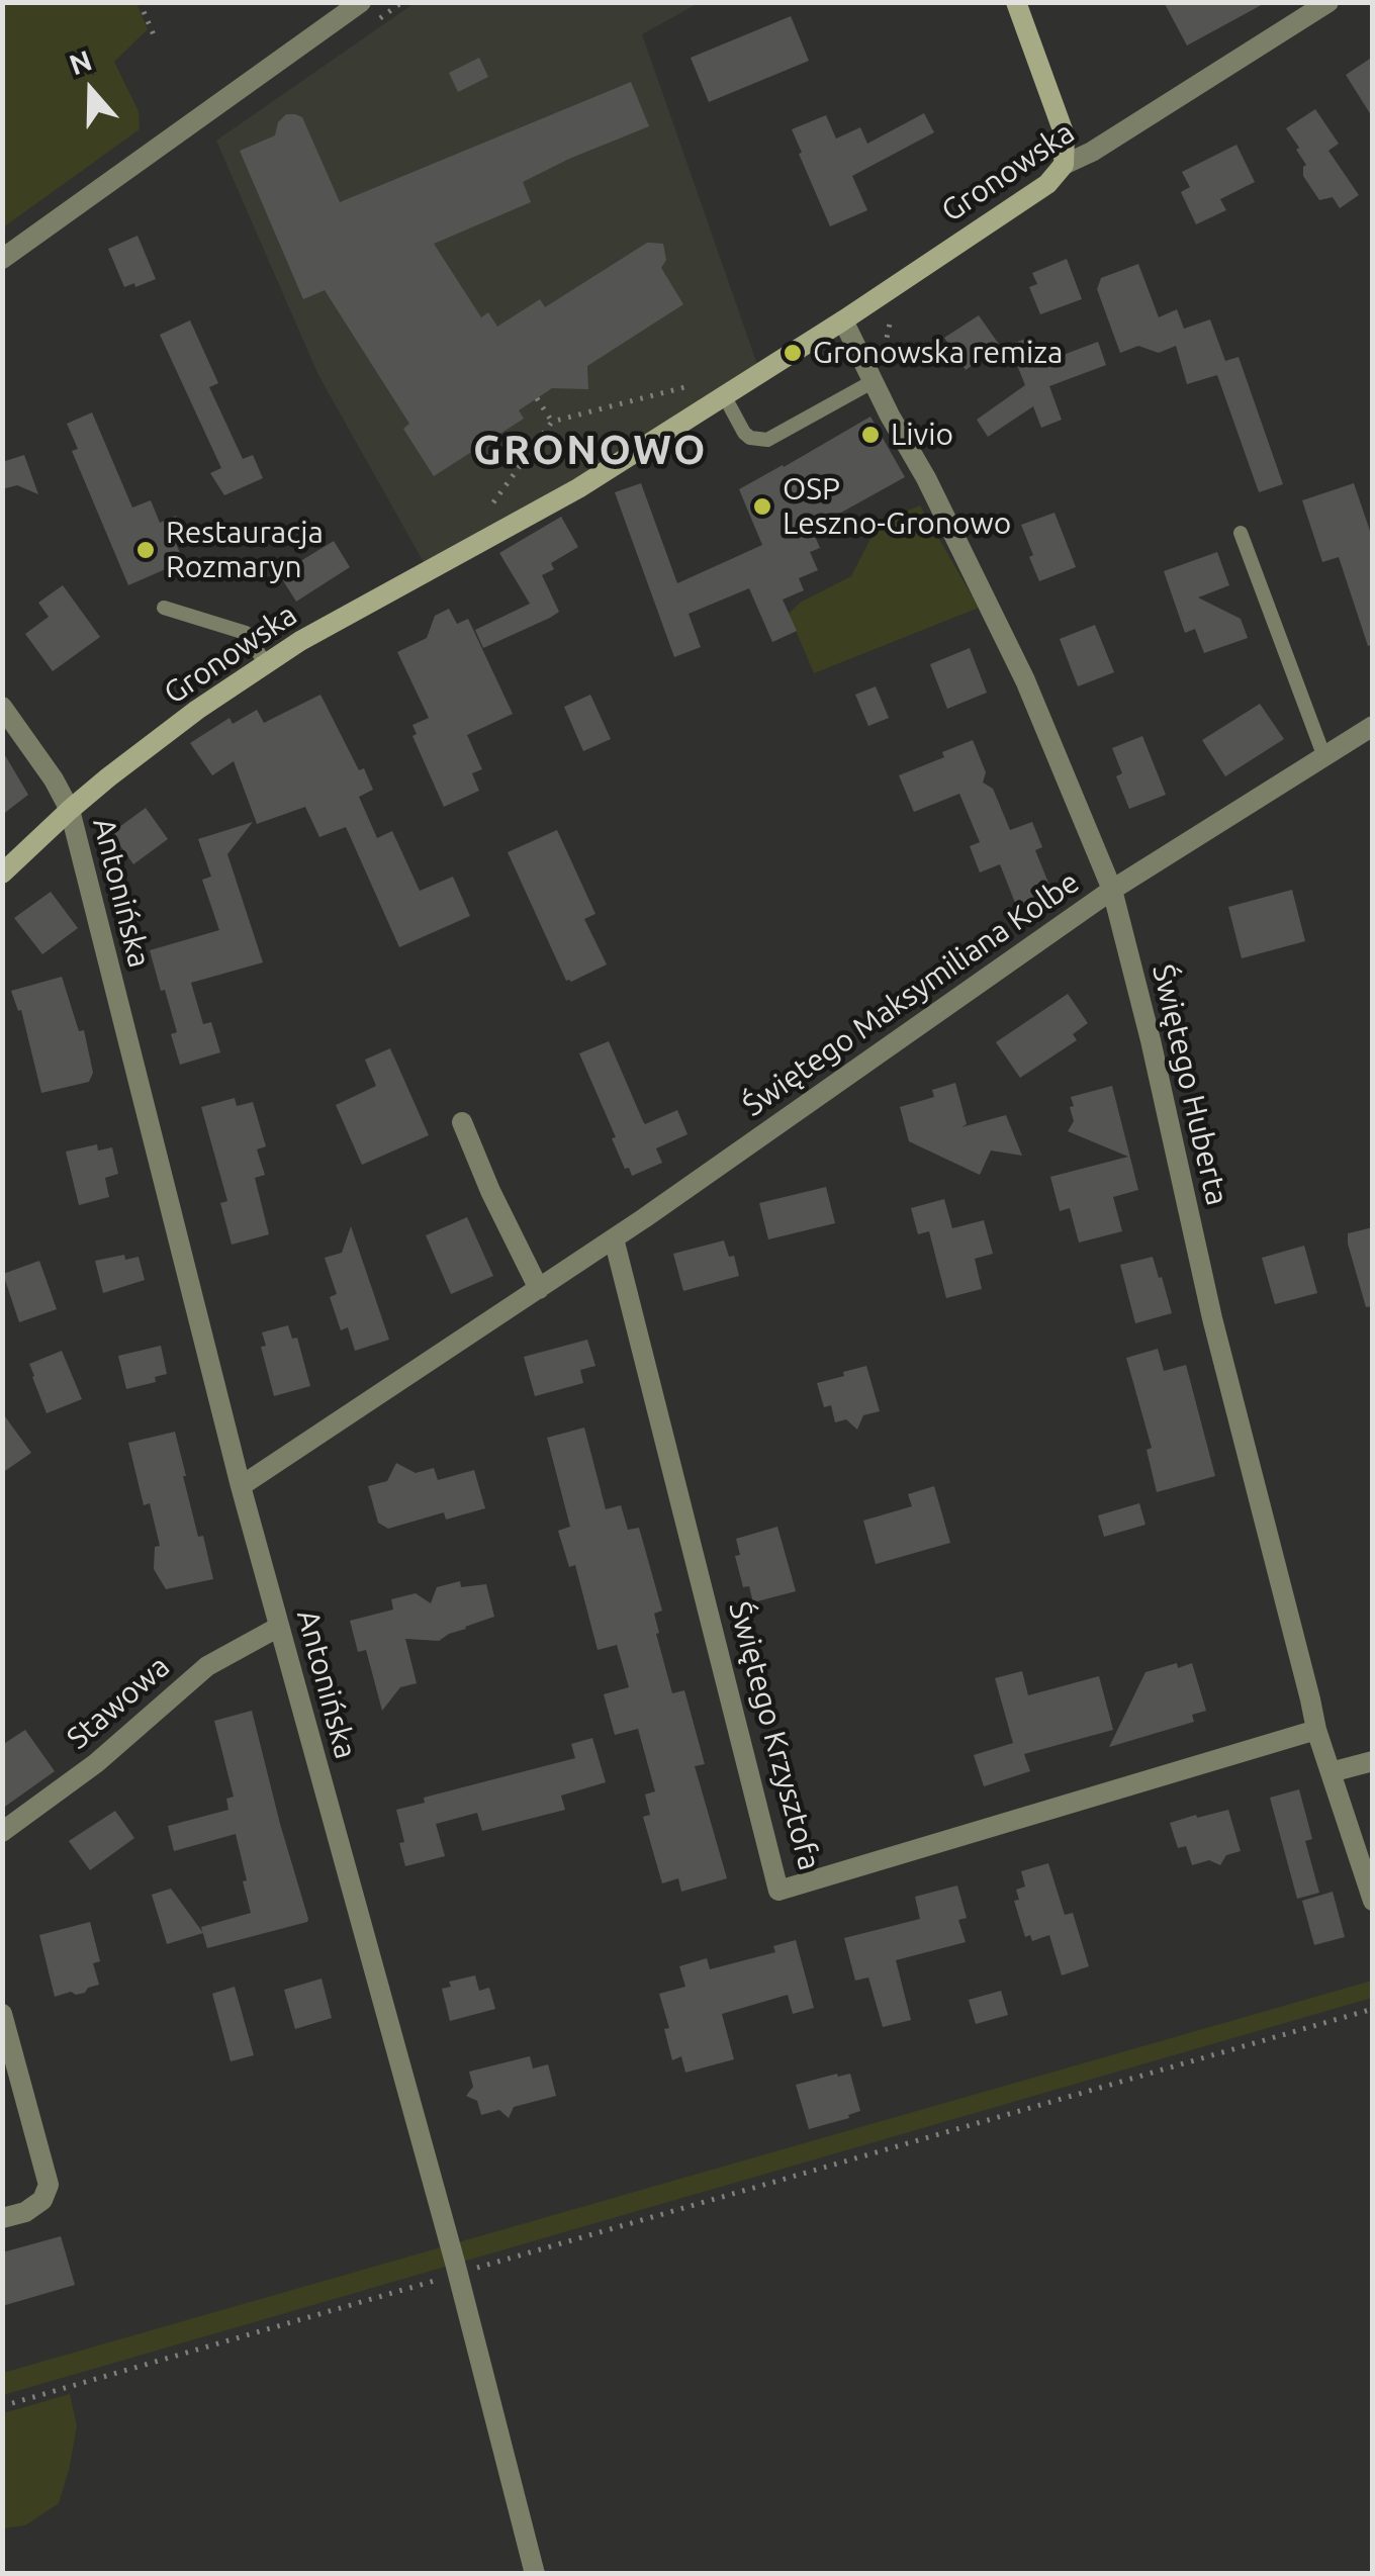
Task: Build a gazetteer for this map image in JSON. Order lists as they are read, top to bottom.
{
  "streets": {
    "street": [
      "Gronowska",
      "Antonińska",
      "Świętego Maksymiliana Kolbe",
      "Świętego Huberta",
      "Stawowa",
      "Świętego Krzysztofa"
    ]
  },
  "crossings": [
    ["Gronowska", "Antonińska"],
    ["Gronowska", "Świętego Huberta"],
    ["Antonińska", "Świętego Maksymiliana Kolbe"],
    ["Antonińska", "Stawowa"],
    ["Świętego Maksymiliana Kolbe", "Świętego Huberta"],
    ["Świętego Maksymiliana Kolbe", "Świętego Krzysztofa"],
    ["Świętego Huberta", "Świętego Krzysztofa"]
  ],
  "districts": ["GRONOWO"],
  "places": [
    "Gronowska remiza",
    "Livio",
    "OSP Leszno-Gronowo",
    "Restauracja Rozmaryn"
  ],
  "north": "top"
}
